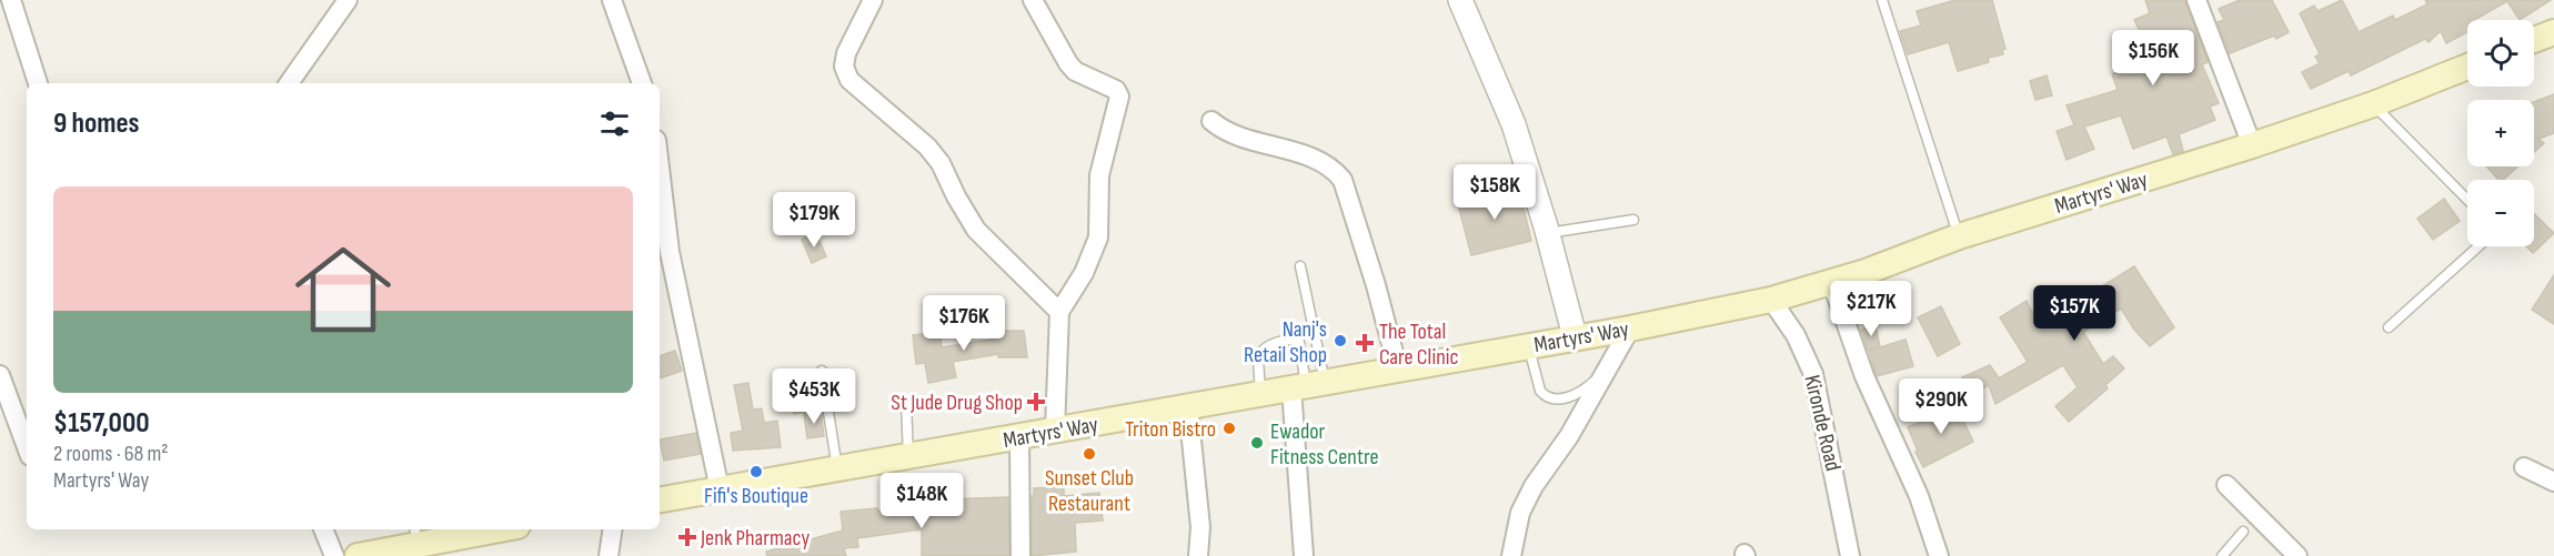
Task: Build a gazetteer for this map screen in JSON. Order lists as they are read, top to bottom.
{
  "streets": {
    "main road": ["Martyrs' Way"],
    "street": ["Kironde Road"]
  },
  "crossings": [
    ["Martyrs' Way", "Kironde Road"]
  ],
  "places": {
    "other": [
      "Nanj's Retail Shop",
      "Triton Bistro",
      "Ewador Fitness Centre",
      "Sunset Club Restaurant",
      "Fifi's Boutique"
    ],
    "health": ["The Total Care Clinic", "St Jude Drug Shop", "Jenk Pharmacy"]
  },
  "page": {
    "map_buttons": ["+", "−"],
    "price": [
      "$156K",
      "$158K",
      "$179K",
      "$217K",
      "$157K",
      "$176K",
      "$453K",
      "$290K",
      "$148K"
    ],
    "heading": "9 homes",
    "list": [
      {
        "name": "$157,000",
        "note": "2 rooms · 68 m² · Martyrs' Way"
      }
    ]
  }
}
